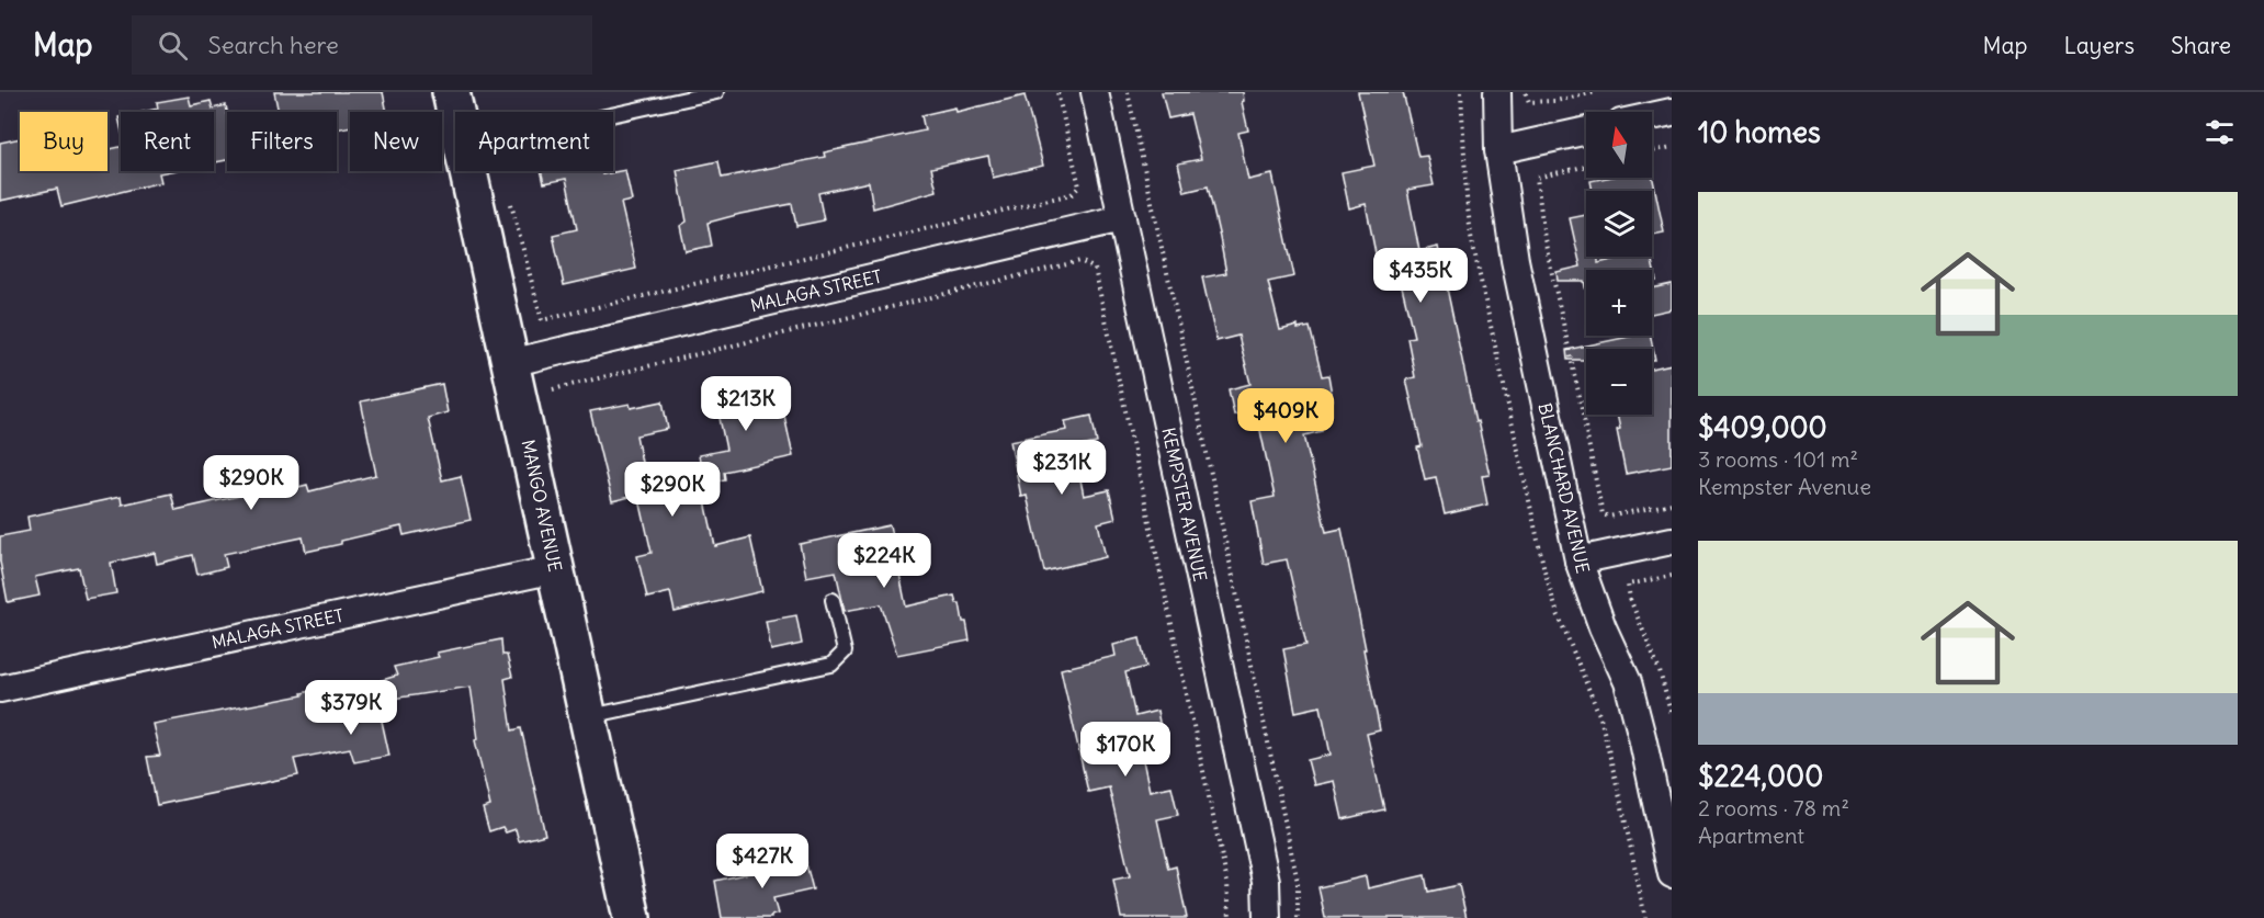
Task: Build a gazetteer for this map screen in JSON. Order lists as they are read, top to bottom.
{
  "streets": {
    "street": [
      "MALAGA STREET",
      "BLANCHARD AVENUE",
      "KEMPSTER AVENUE",
      "MANGO AVENUE"
    ]
  },
  "crossings": [
    ["MALAGA STREET", "KEMPSTER AVENUE"],
    ["MALAGA STREET", "MANGO AVENUE"]
  ],
  "north": "top",
  "page": {
    "header": "Map",
    "search": "Search here",
    "nav": ["Map", "Layers", "Share"],
    "heading": "10 homes",
    "map_buttons": ["+", "−"],
    "chip": [
      "Buy",
      "Rent",
      "Filters",
      "New",
      "Apartment"
    ],
    "list": [
      {
        "name": "$409,000",
        "note": "3 rooms · 101 m² · Kempster Avenue"
      },
      {
        "name": "$224,000",
        "note": "2 rooms · 78 m² · Apartment"
      }
    ],
    "price": [
      "$435K",
      "$213K",
      "$409K",
      "$231K",
      "$290K",
      "$290K",
      "$224K",
      "$379K",
      "$170K",
      "$427K"
    ]
  }
}
